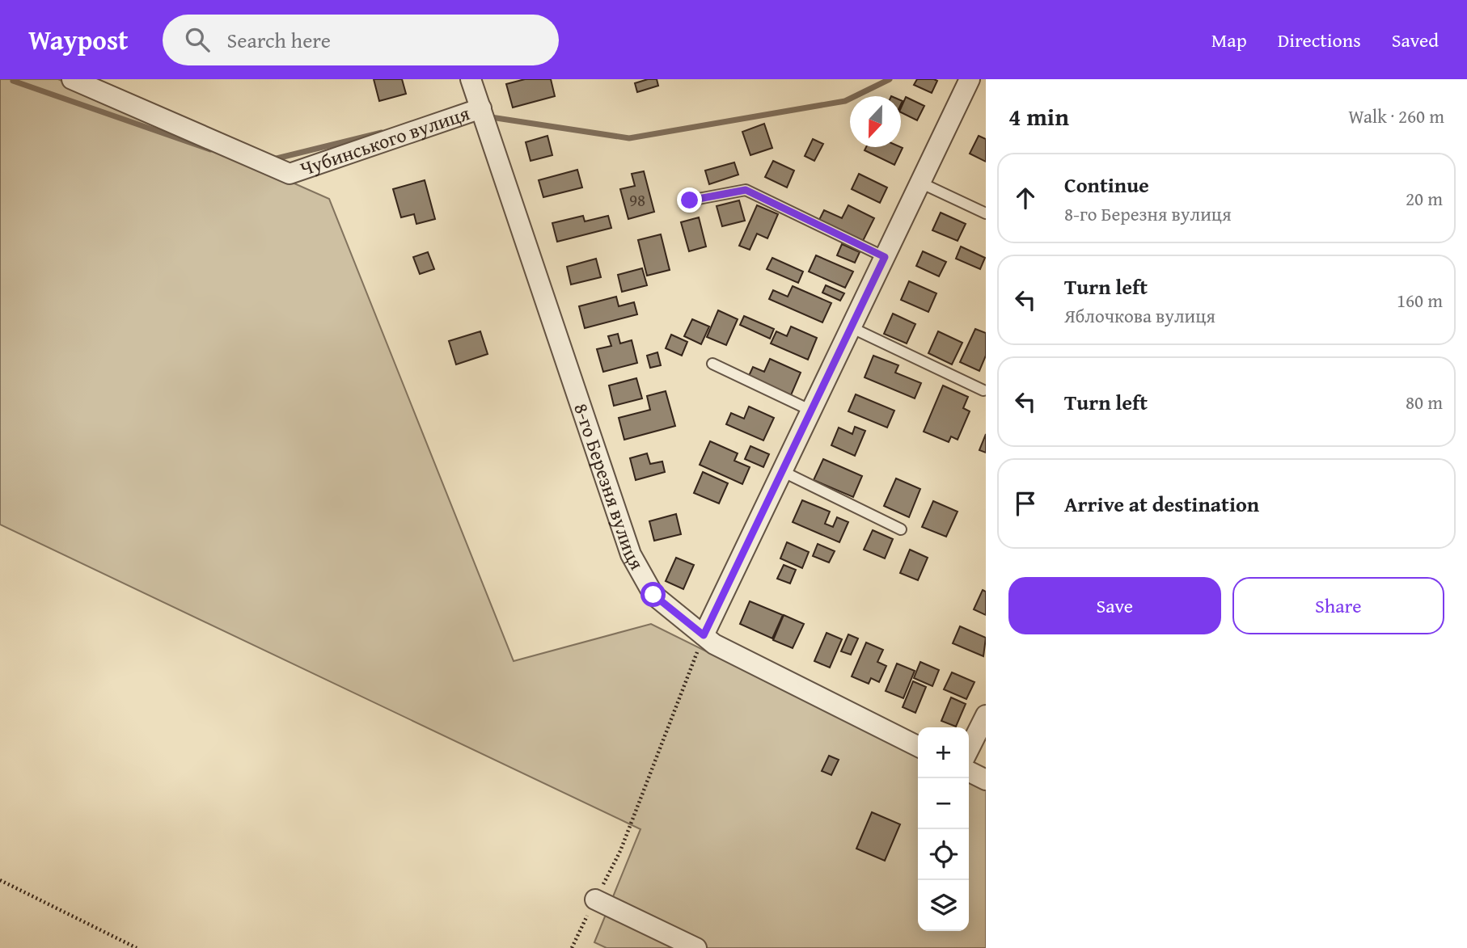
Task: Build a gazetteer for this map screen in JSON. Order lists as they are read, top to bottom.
{
  "streets": {
    "street": ["Чубинського вулиця", "8-го Березня вулиця"]
  },
  "crossings": [
    ["Чубинського вулиця", "8-го Березня вулиця"]
  ],
  "house_numbers": ["98"],
  "north": "bottom",
  "page": {
    "header": "Waypost",
    "search": "Search here",
    "nav": ["Map", "Directions", "Saved"],
    "heading": ["4 min", "Walk · 260 m"],
    "list": [
      ["Continue", "8-го Березня вулиця", "20 m"],
      ["Turn left", "Яблочкова вулиця", "160 m"],
      ["Turn left", "80 m"],
      "Arrive at destination"
    ],
    "buttons": ["Save", "Share"],
    "map_buttons": ["+", "−"]
  }
}
